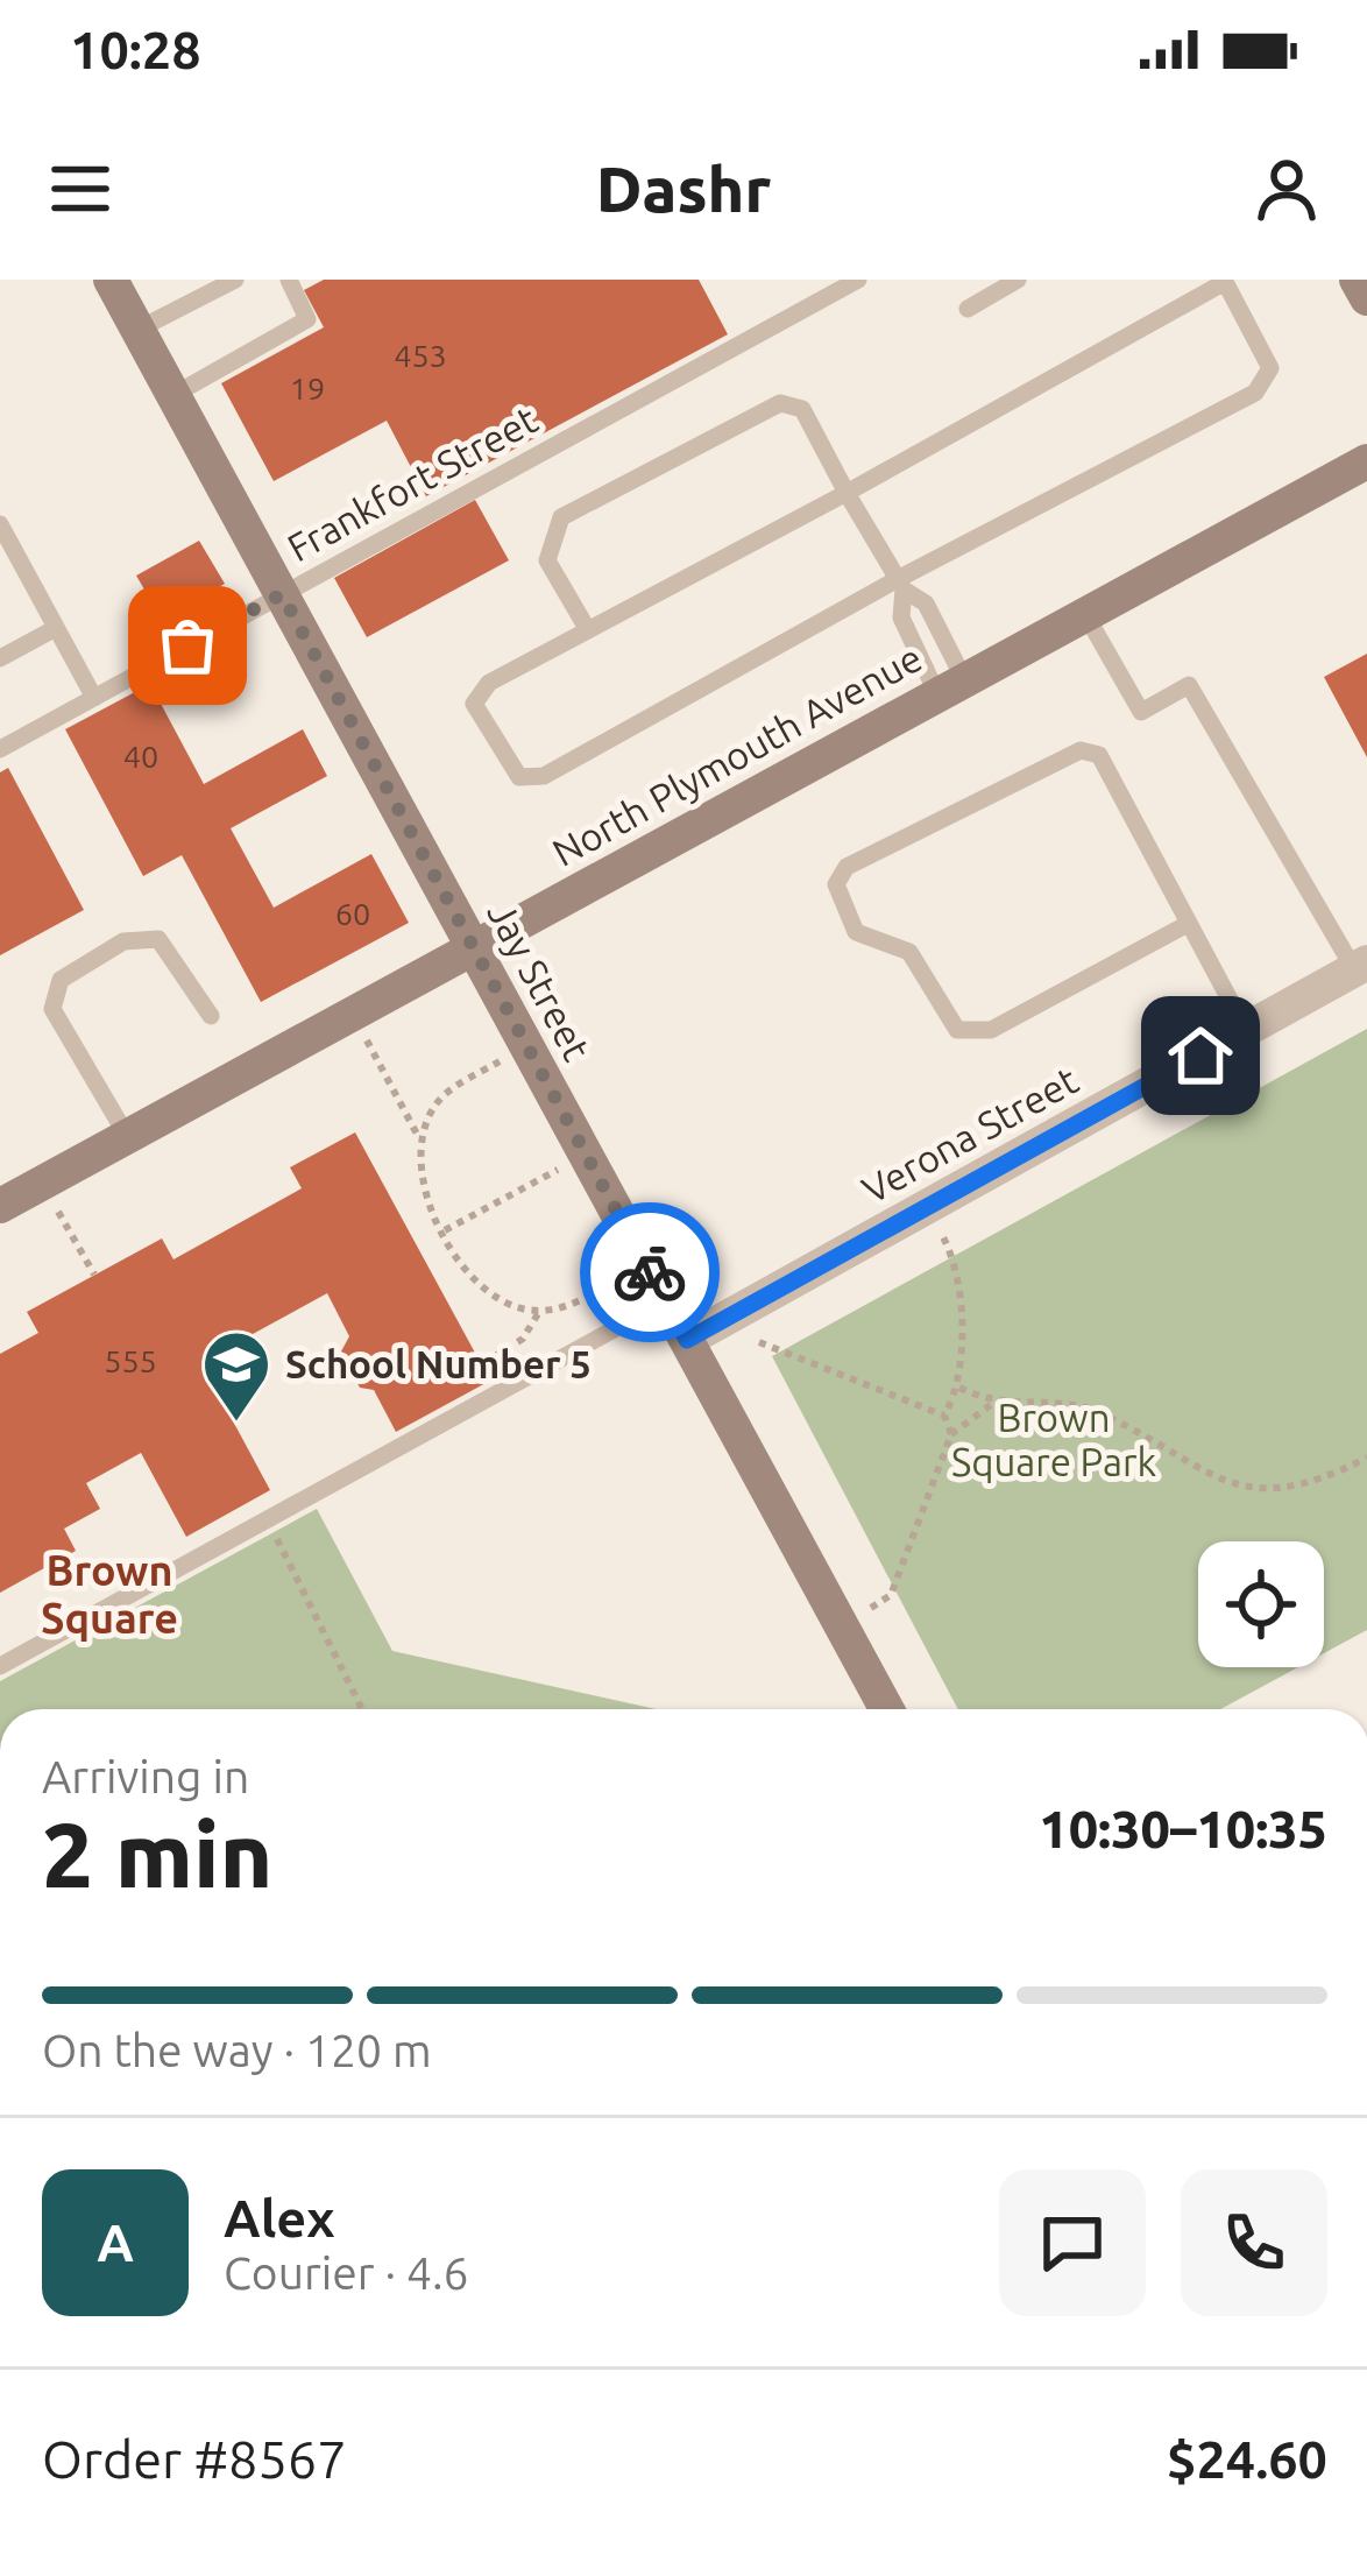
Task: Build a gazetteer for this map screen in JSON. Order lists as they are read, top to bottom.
{
  "streets": {
    "street": ["North Plymouth Avenue", "Jay Street", "Verona Street"],
    "lane": ["Frankfort Street"]
  },
  "crossings": [
    ["Frankfort Street", "Jay Street"],
    ["North Plymouth Avenue", "Jay Street"],
    ["Jay Street", "Verona Street"]
  ],
  "districts": ["Brown Square"],
  "parks": ["Brown Square Park"],
  "places": {
    "school or university": ["School Number 5"]
  },
  "house_numbers": [
    "453",
    "19",
    "40",
    "60",
    "555"
  ],
  "page": {
    "status": "10:28",
    "header": "Dashr",
    "heading": ["2 min", "Arriving in", "10:30–10:35"],
    "panel": [
      "Alex",
      "Courier · 4.6",
      "Order #8567",
      "$24.60"
    ],
    "bar": "On the way · 120 m",
    "round": "A"
  }
}
